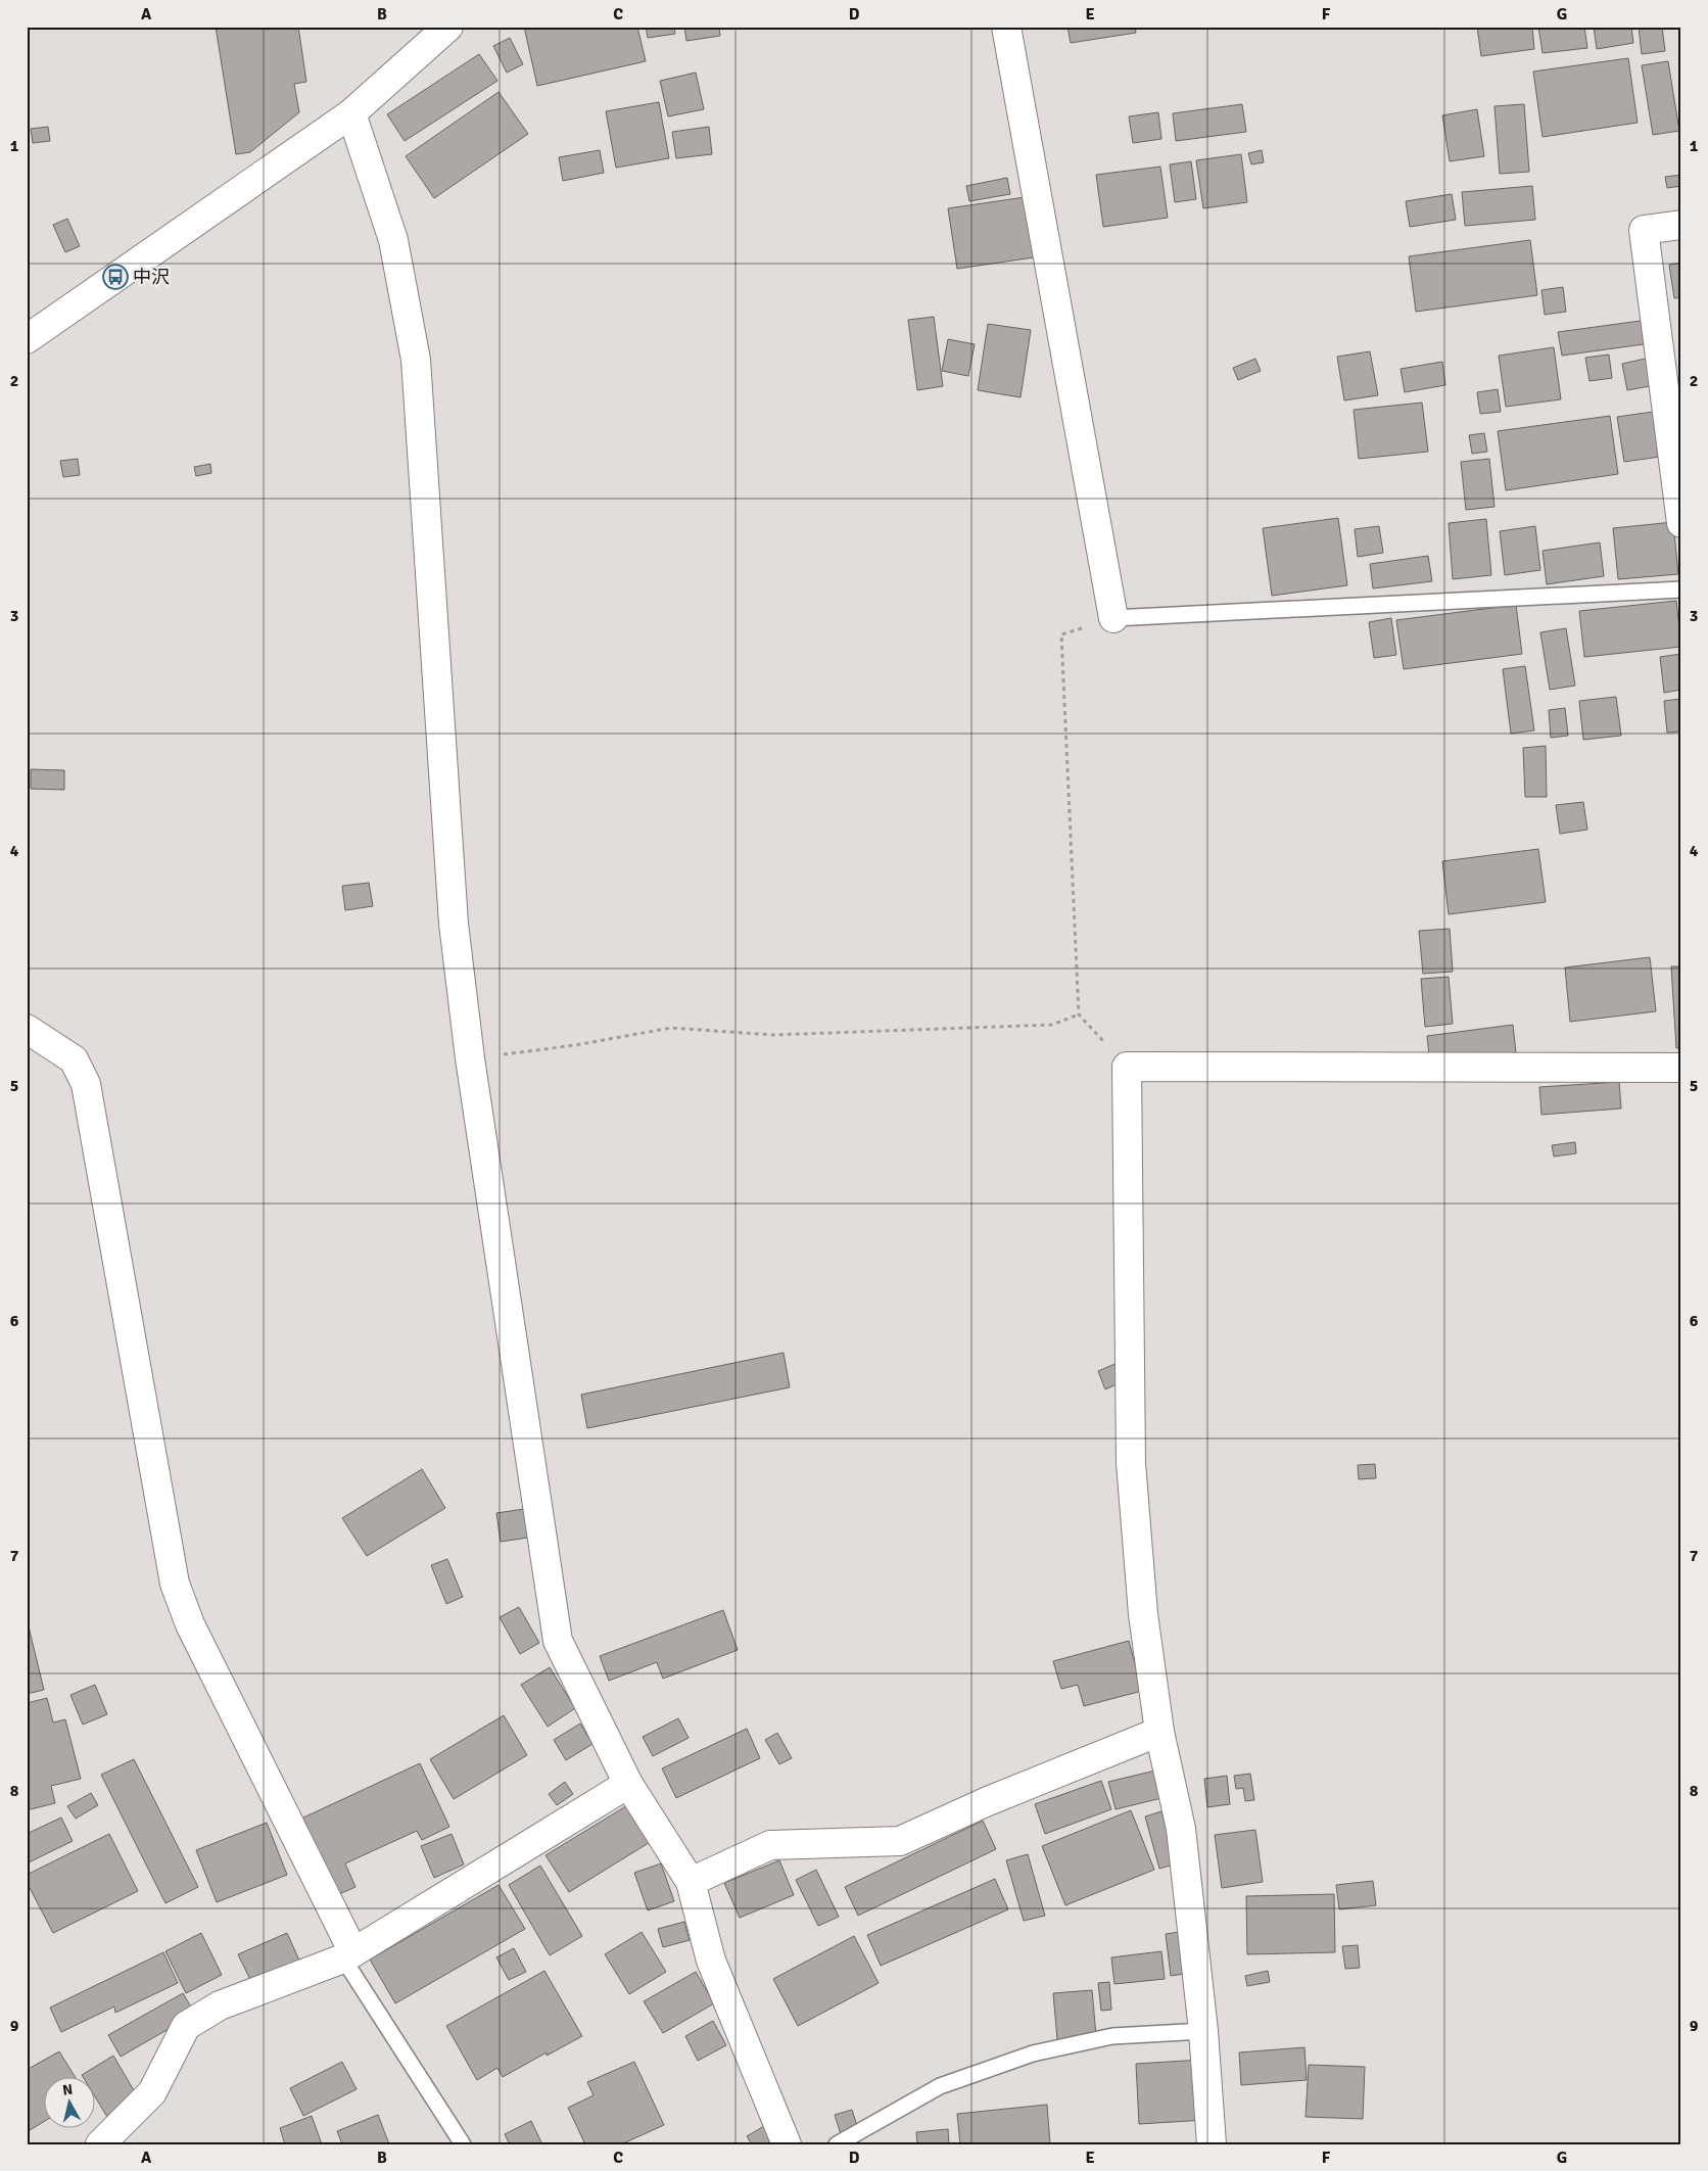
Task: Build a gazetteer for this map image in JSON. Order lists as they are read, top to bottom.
{
  "places": {
    "bus stop": ["中沢"]
  },
  "north": "top",
  "grid": {
    "columns": [
      "A",
      "B",
      "C",
      "D",
      "E",
      "F",
      "G"
    ],
    "rows": [
      "1",
      "2",
      "3",
      "4",
      "5",
      "6",
      "7",
      "8",
      "9"
    ]
  }
}
